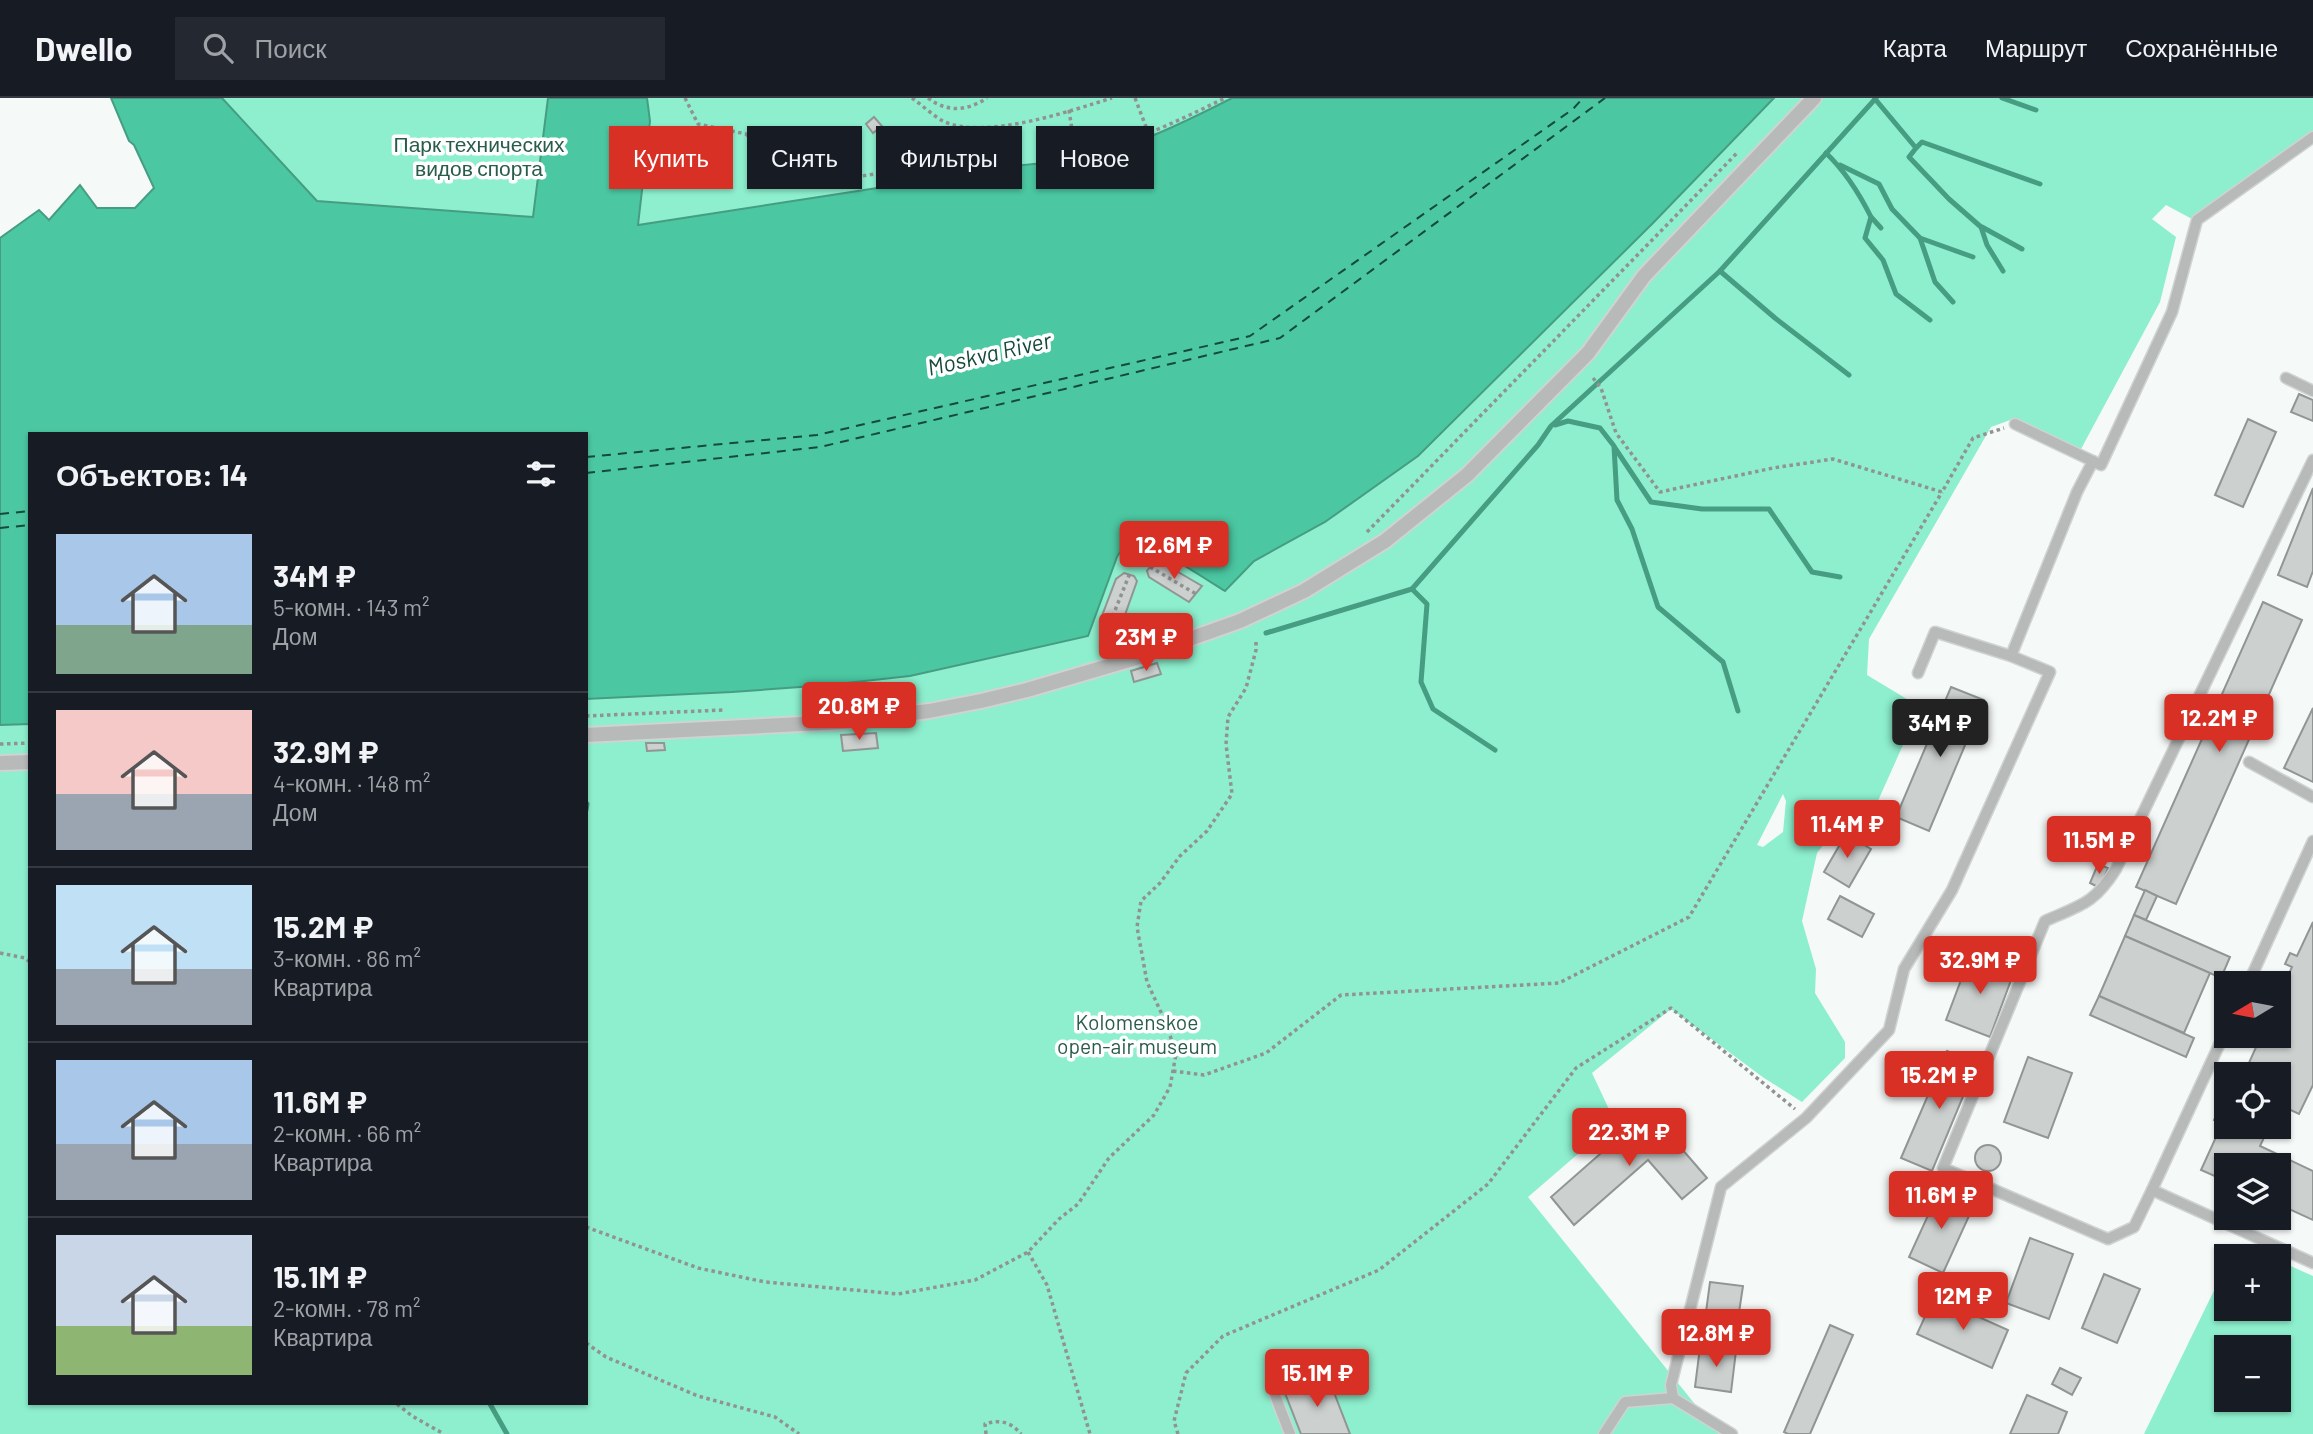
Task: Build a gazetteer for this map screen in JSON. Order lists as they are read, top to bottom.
{
  "water": ["Moskva River"],
  "parks": ["Парк технических видов спорта", "Kolomenskoe open-air museum"],
  "north": "left",
  "page": {
    "header": "Dwello",
    "search": "Поиск",
    "nav": ["Карта", "Маршрут", "Сохранённые"],
    "chip": [
      "Купить",
      "Снять",
      "Фильтры",
      "Новое"
    ],
    "heading": "Объектов: 14",
    "list": [
      {
        "name": "34M ₽",
        "note": "5-комн. · 143 m² · Дом"
      },
      {
        "name": "32.9M ₽",
        "note": "4-комн. · 148 m² · Дом"
      },
      {
        "name": "15.2M ₽",
        "note": "3-комн. · 86 m² · Квартира"
      },
      {
        "name": "11.6M ₽",
        "note": "2-комн. · 66 m² · Квартира"
      },
      {
        "name": "15.1M ₽",
        "note": "2-комн. · 78 m² · Квартира"
      }
    ],
    "price": [
      "12.6M ₽",
      "23M ₽",
      "20.8M ₽",
      "12.2M ₽",
      "34M ₽",
      "11.4M ₽",
      "11.5M ₽",
      "32.9M ₽",
      "15.2M ₽",
      "22.3M ₽",
      "11.6M ₽",
      "12M ₽",
      "12.8M ₽",
      "15.1M ₽"
    ],
    "map_buttons": ["+", "−"]
  }
}
